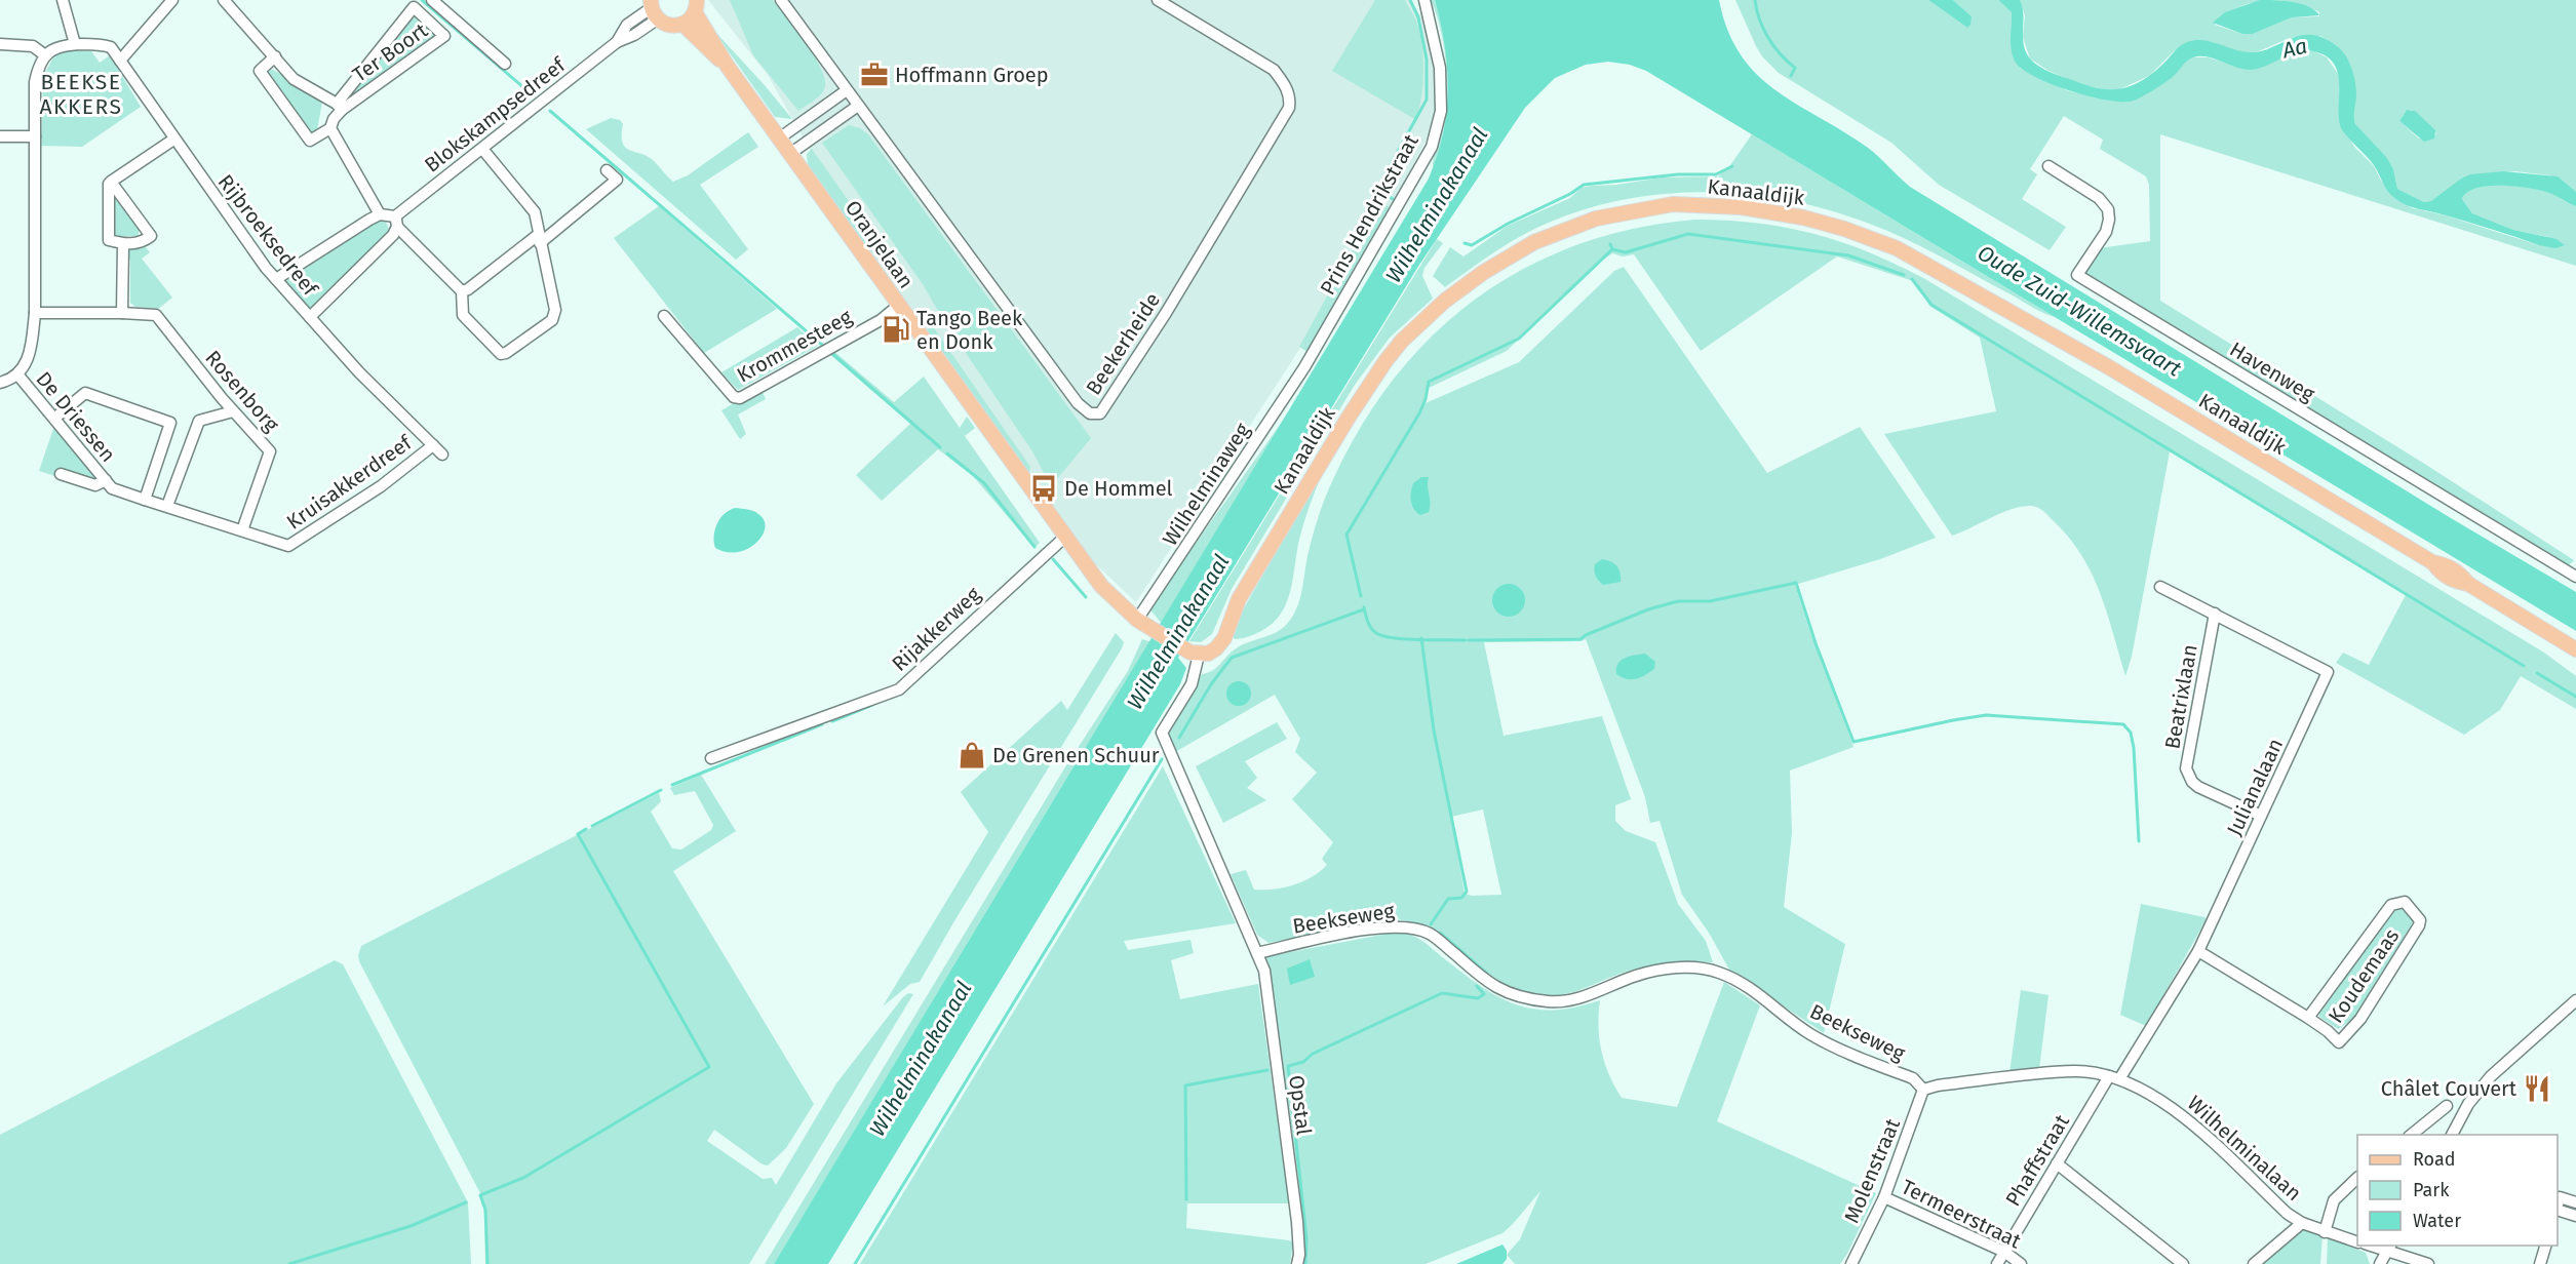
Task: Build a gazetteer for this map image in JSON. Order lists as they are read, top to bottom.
{
  "streets": {
    "main road": ["Kanaaldijk", "Oranjelaan"],
    "street": [
      "Ter Boort",
      "Blokskampsedreef",
      "Prins Hendrikstraat",
      "Rijbroeksedreef",
      "Beekerheide",
      "Krommesteeg",
      "Havenweg",
      "Rosenborg",
      "De Driessen",
      "Kruisakkerdreef",
      "Wilhelminaweg",
      "Rijakkerweg",
      "Beatrixlaan",
      "Julianalaan",
      "Beekseweg",
      "Koudemaas",
      "Opstal",
      "Wilhelminalaan",
      "Phaffstraat",
      "Molenstraat",
      "Termeerstraat"
    ]
  },
  "crossings": [
    ["Blokskampsedreef", "Rijbroeksedreef"],
    ["Kanaaldijk", "Oranjelaan"],
    ["Prins Hendrikstraat", "Wilhelminaweg"],
    ["Rijbroeksedreef", "Kruisakkerdreef"],
    ["Oranjelaan", "Krommesteeg"],
    ["Oranjelaan", "Wilhelminaweg"],
    ["Oranjelaan", "Rijakkerweg"],
    ["Rosenborg", "Kruisakkerdreef"],
    ["De Driessen", "Kruisakkerdreef"],
    ["Beatrixlaan", "Julianalaan"],
    ["Julianalaan", "Koudemaas"],
    ["Julianalaan", "Wilhelminalaan"],
    ["Julianalaan", "Phaffstraat"],
    ["Beekseweg", "Opstal"],
    ["Beekseweg", "Wilhelminalaan"],
    ["Beekseweg", "Molenstraat"],
    ["Wilhelminalaan", "Phaffstraat"],
    ["Wilhelminalaan", "Molenstraat"],
    ["Phaffstraat", "Termeerstraat"],
    ["Molenstraat", "Termeerstraat"]
  ],
  "districts": ["BEEKSE AKKERS"],
  "water": ["Aa", "Wilhelminakanaal", "Oude Zuid-Willemsvaart"],
  "places": {
    "office": ["Hoffmann Groep"],
    "fuel station": ["Tango Beek en Donk"],
    "bus stop": ["De Hommel"],
    "shop": ["De Grenen Schuur"],
    "restaurant": ["Châlet Couvert"]
  },
  "legend": ["Road", "Park", "Water"]
}
